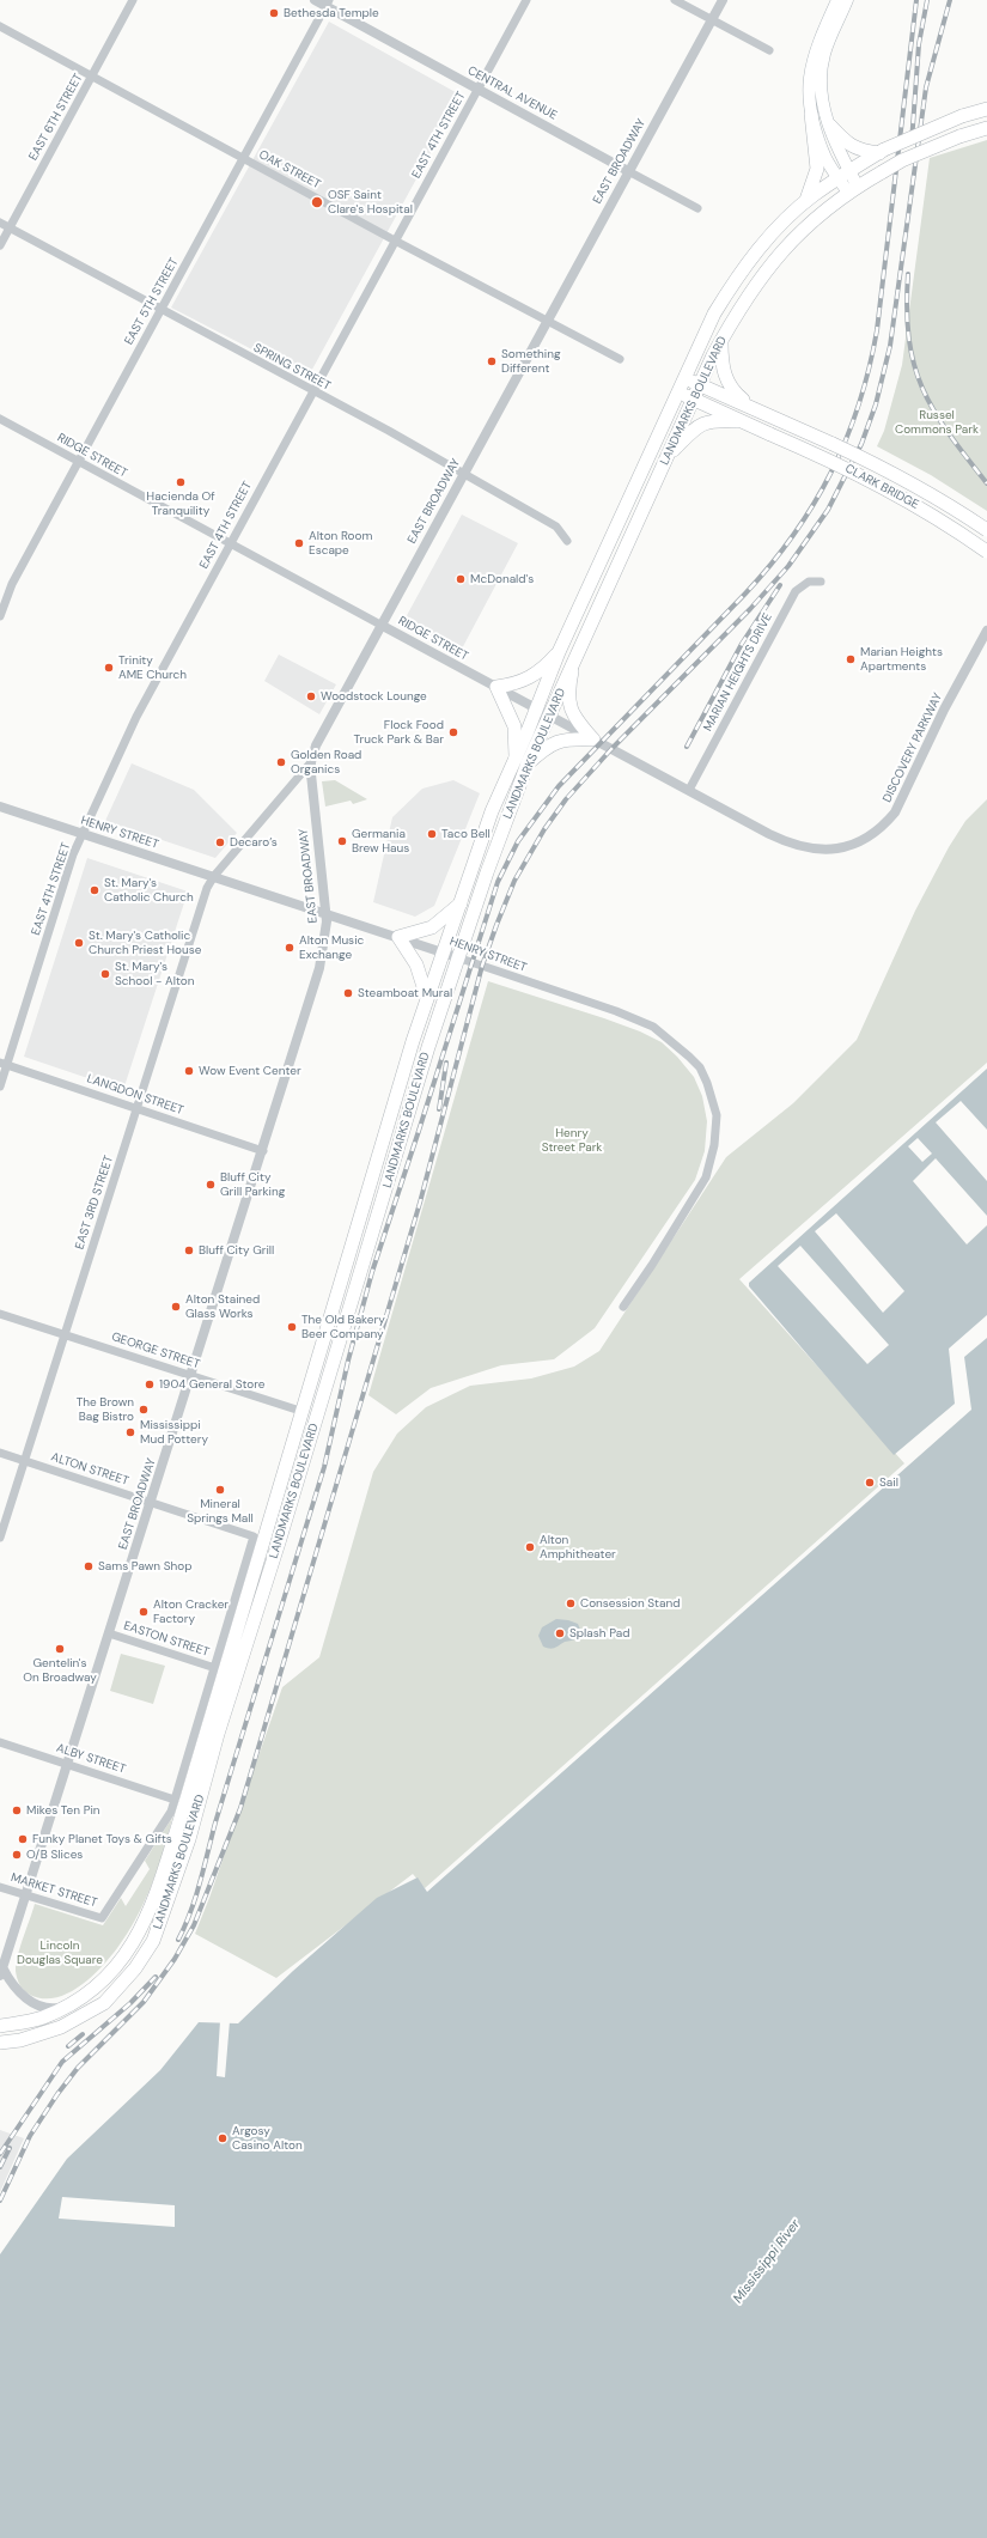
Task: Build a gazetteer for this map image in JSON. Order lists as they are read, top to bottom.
{
  "streets": {
    "main road": ["LANDMARKS BOULEVARD", "CLARK BRIDGE"],
    "street": [
      "CENTRAL AVENUE",
      "EAST 6TH STREET",
      "EAST 4TH STREET",
      "EAST BROADWAY",
      "OAK STREET",
      "EAST 5TH STREET",
      "SPRING STREET",
      "RIDGE STREET",
      "MARIAN HEIGHTS DRIVE",
      "DISCOVERY PARKWAY",
      "HENRY STREET",
      "LANGDON STREET",
      "EAST 3RD STREET",
      "GEORGE STREET",
      "ALTON STREET",
      "EASTON STREET",
      "ALBY STREET",
      "MARKET STREET"
    ]
  },
  "crossings": [
    ["CENTRAL AVENUE", "EAST 4TH STREET"],
    ["CENTRAL AVENUE", "EAST BROADWAY"],
    ["CENTRAL AVENUE", "EAST 5TH STREET"],
    ["EAST 6TH STREET", "OAK STREET"],
    ["EAST 6TH STREET", "SPRING STREET"],
    ["EAST 4TH STREET", "OAK STREET"],
    ["EAST 4TH STREET", "SPRING STREET"],
    ["EAST 4TH STREET", "RIDGE STREET"],
    ["EAST 4TH STREET", "HENRY STREET"],
    ["EAST 4TH STREET", "LANGDON STREET"],
    ["EAST BROADWAY", "OAK STREET"],
    ["EAST BROADWAY", "SPRING STREET"],
    ["EAST BROADWAY", "RIDGE STREET"],
    ["EAST BROADWAY", "HENRY STREET"],
    ["EAST BROADWAY", "LANGDON STREET"],
    ["EAST BROADWAY", "EAST 3RD STREET"],
    ["EAST BROADWAY", "GEORGE STREET"],
    ["EAST BROADWAY", "ALTON STREET"],
    ["EAST BROADWAY", "EASTON STREET"],
    ["EAST BROADWAY", "ALBY STREET"],
    ["EAST BROADWAY", "MARKET STREET"],
    ["OAK STREET", "EAST 5TH STREET"],
    ["EAST 5TH STREET", "SPRING STREET"],
    ["EAST 5TH STREET", "RIDGE STREET"],
    ["LANDMARKS BOULEVARD", "RIDGE STREET"],
    ["LANDMARKS BOULEVARD", "CLARK BRIDGE"],
    ["LANDMARKS BOULEVARD", "HENRY STREET"],
    ["LANDMARKS BOULEVARD", "GEORGE STREET"],
    ["RIDGE STREET", "MARIAN HEIGHTS DRIVE"],
    ["RIDGE STREET", "DISCOVERY PARKWAY"],
    ["HENRY STREET", "EAST 3RD STREET"],
    ["LANGDON STREET", "EAST 3RD STREET"],
    ["EAST 3RD STREET", "GEORGE STREET"],
    ["EAST 3RD STREET", "ALTON STREET"],
    ["ALTON STREET", "EASTON STREET"],
    ["ALBY STREET", "MARKET STREET"]
  ],
  "water": ["Mississippi River"],
  "parks": ["Russel Commons Park", "Henry Street Park", "Lincoln Douglas Square"],
  "places": [
    "Bethesda Temple",
    "OSF Saint Clare's Hospital",
    "Something Different",
    "Hacienda Of Tranquility",
    "Alton Room Escape",
    "McDonald's",
    "Marian Heights Apartments",
    "Trinity AME Church",
    "Woodstock Lounge",
    "Flock Food Truck Park & Bar",
    "Golden Road Organics",
    "Taco Bell",
    "Germania Brew Haus",
    "Decaro’s",
    "St. Mary's Catholic Church",
    "St. Mary's Catholic Church Priest House",
    "Alton Music Exchange",
    "St. Mary's School - Alton",
    "Steamboat Mural",
    "Wow Event Center",
    "Bluff City Grill Parking",
    "Bluff City Grill",
    "Alton Stained Glass Works",
    "The Old Bakery Beer Company",
    "1904 General Store",
    "The Brown Bag Bistro",
    "Mississippi Mud Pottery",
    "Sail",
    "Mineral Springs Mall",
    "Alton Amphitheater",
    "Sams Pawn Shop",
    "Consession Stand",
    "Alton Cracker Factory",
    "Splash Pad",
    "Gentelin's On Broadway",
    "Mikes Ten Pin",
    "Funky Planet Toys & Gifts",
    "O/B Slices",
    "Argosy Casino Alton"
  ]
}
